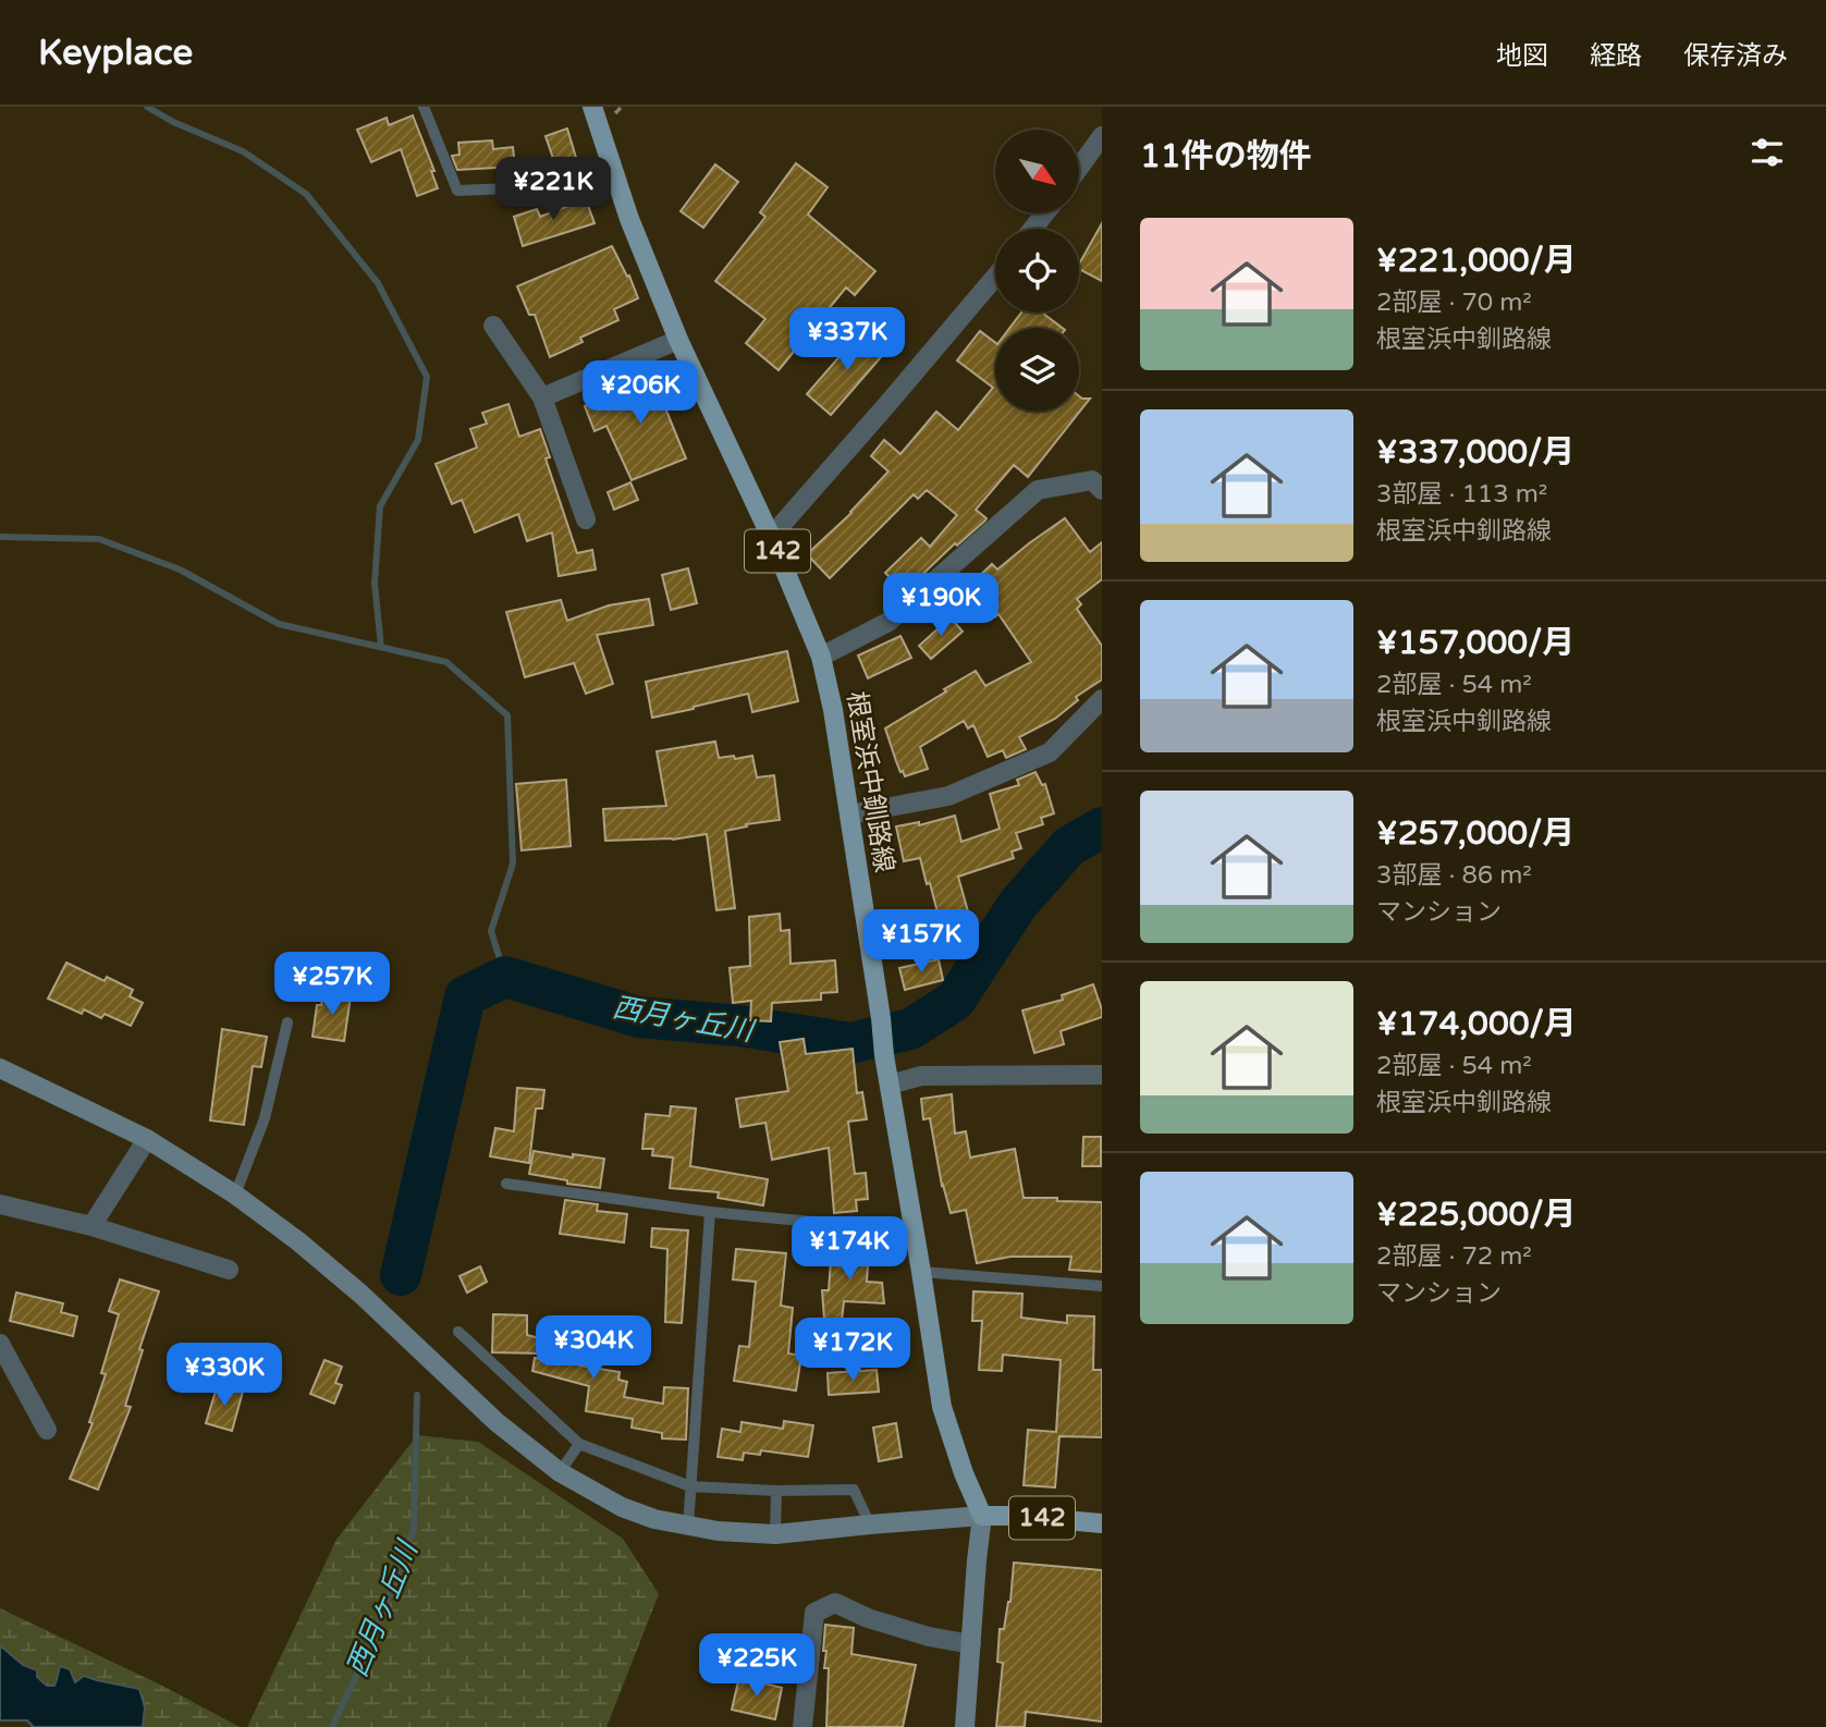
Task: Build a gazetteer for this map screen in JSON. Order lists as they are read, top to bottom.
{
  "streets": {
    "main road": ["142", "根室浜中釧路線"]
  },
  "crossings": [
    ["142", "根室浜中釧路線"]
  ],
  "water": ["西月ヶ丘川"],
  "north": "bottom right",
  "page": {
    "header": "Keyplace",
    "nav": ["地図", "経路", "保存済み"],
    "heading": "11件の物件",
    "price": [
      "¥221K",
      "¥337K",
      "¥206K",
      "¥190K",
      "¥157K",
      "¥257K",
      "¥174K",
      "¥304K",
      "¥172K",
      "¥330K",
      "¥225K"
    ],
    "list": [
      {
        "name": "¥221,000/月",
        "note": "2部屋 · 70 m² · 根室浜中釧路線"
      },
      {
        "name": "¥337,000/月",
        "note": "3部屋 · 113 m² · 根室浜中釧路線"
      },
      {
        "name": "¥157,000/月",
        "note": "2部屋 · 54 m² · 根室浜中釧路線"
      },
      {
        "name": "¥257,000/月",
        "note": "3部屋 · 86 m² · マンション"
      },
      {
        "name": "¥174,000/月",
        "note": "2部屋 · 54 m² · 根室浜中釧路線"
      },
      {
        "name": "¥225,000/月",
        "note": "2部屋 · 72 m² · マンション"
      }
    ]
  }
}
